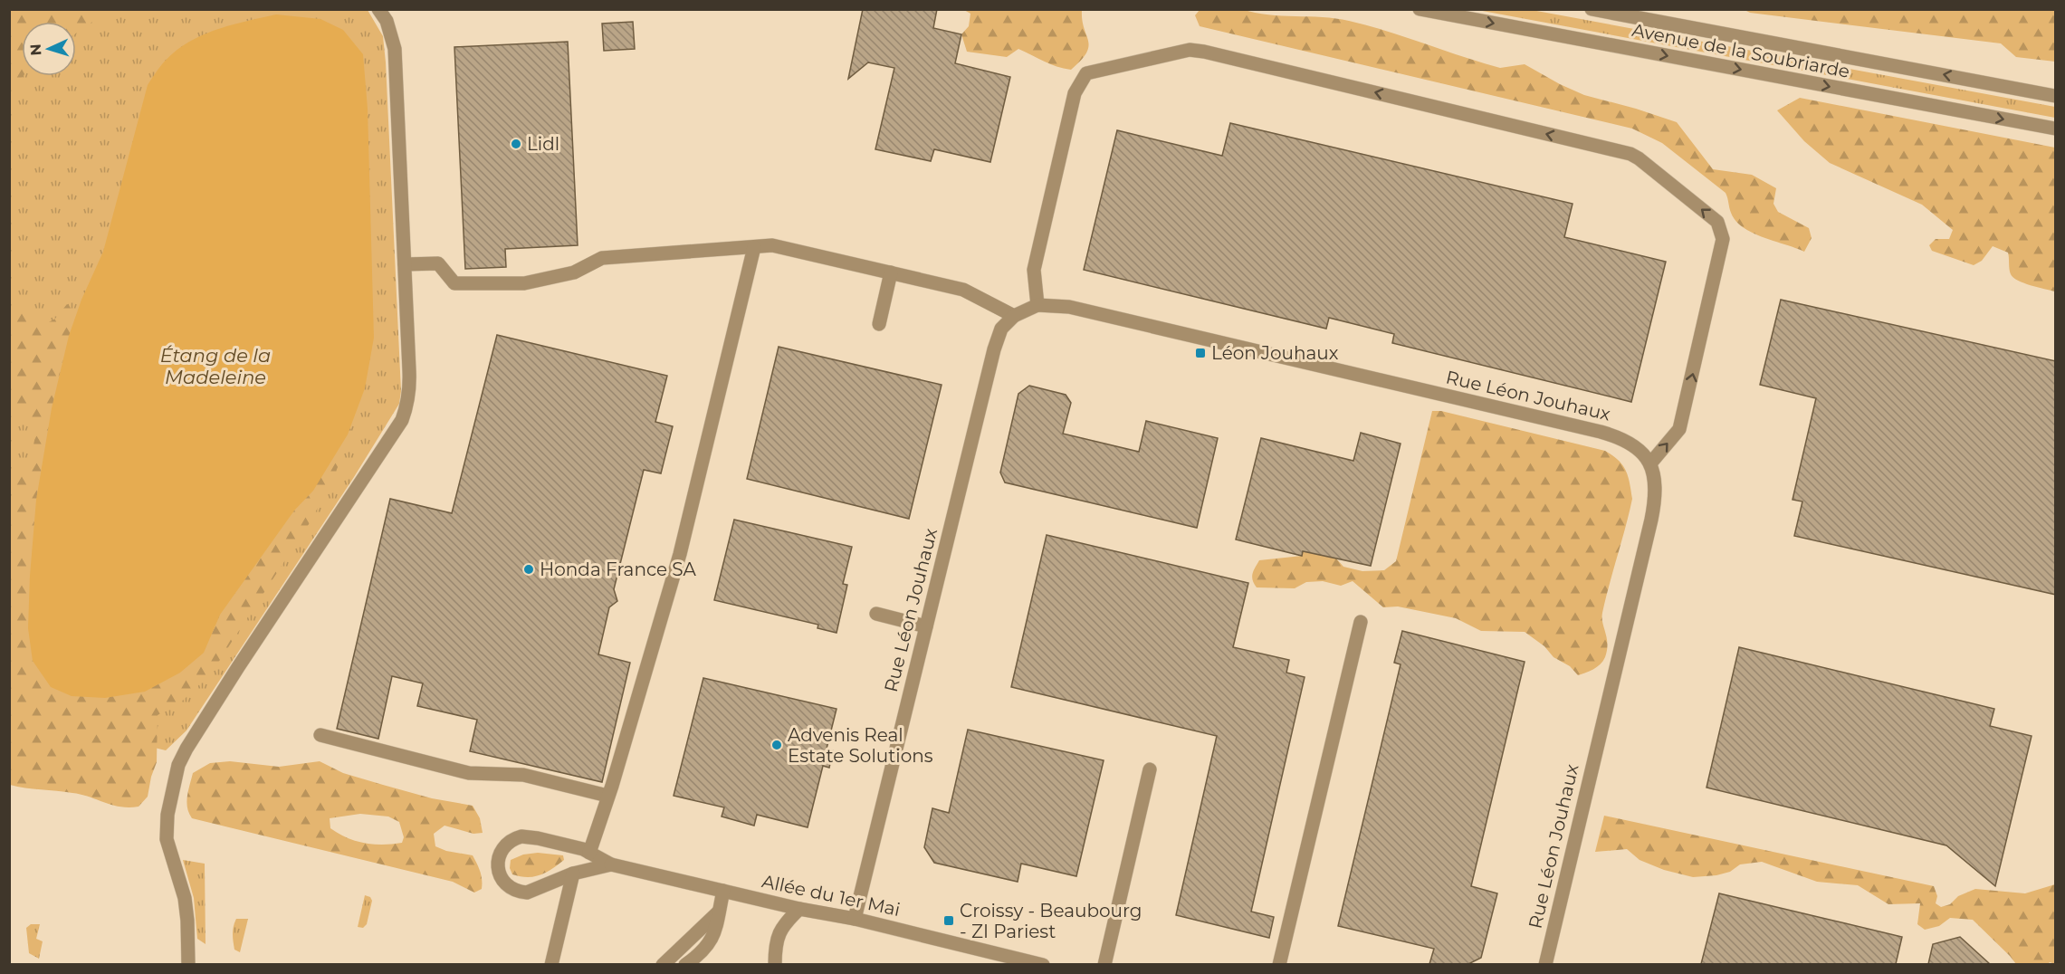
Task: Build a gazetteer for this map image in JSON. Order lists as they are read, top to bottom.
{
  "streets": {
    "street": ["Avenue de la Soubriarde", "Rue Léon Jouhaux", "Allée du 1er Mai"]
  },
  "crossings": [
    ["Rue Léon Jouhaux", "Allée du 1er Mai"]
  ],
  "water": ["Étang de la Madeleine"],
  "places": {
    "other": ["Lidl", "Honda France SA", "Advenis Real Estate Solutions"],
    "transit": ["Léon Jouhaux", "Croissy - Beaubourg - ZI Pariest"]
  },
  "north": "left"
}
